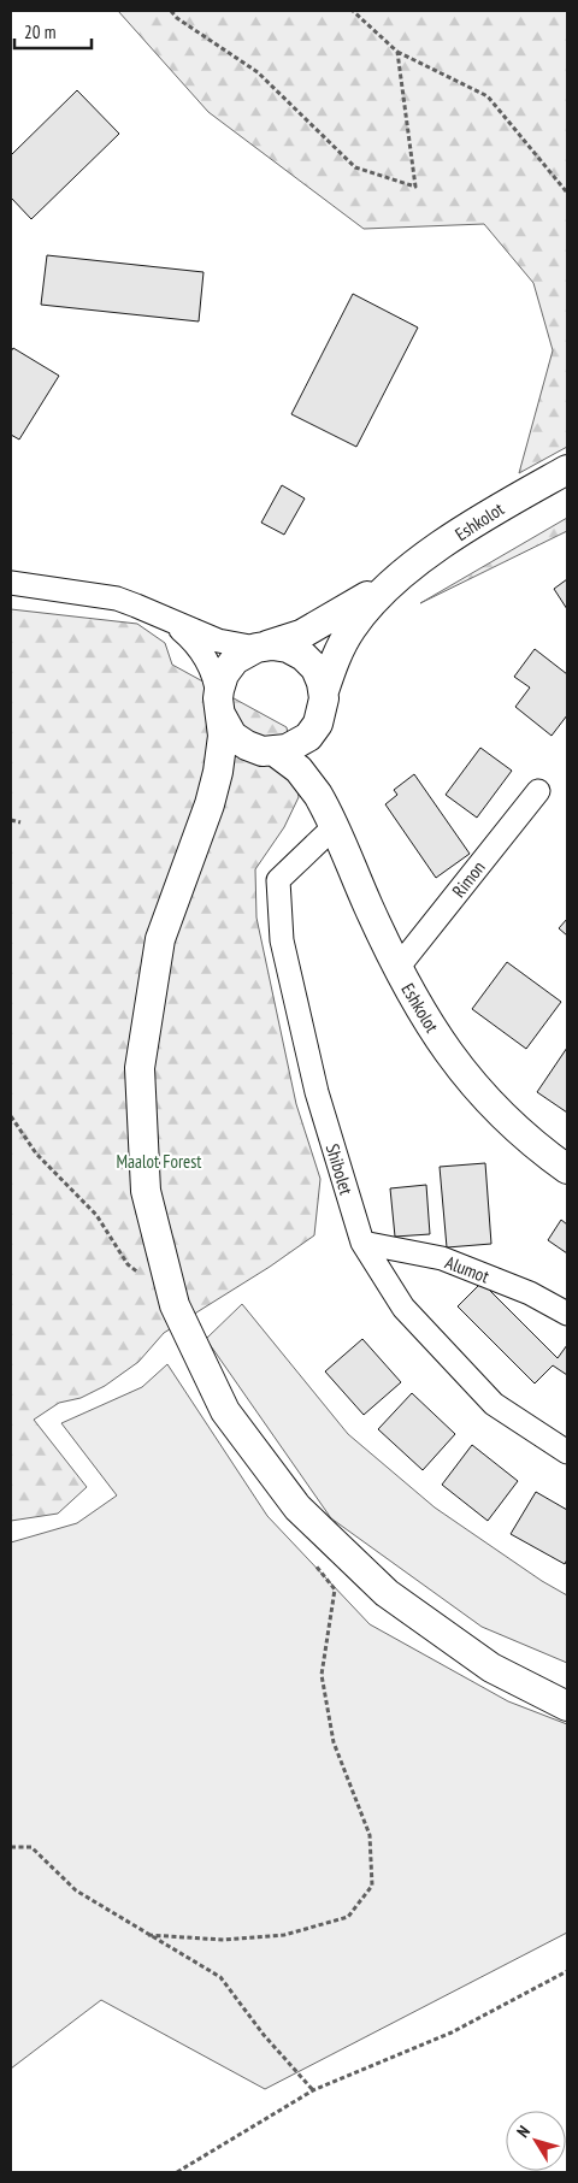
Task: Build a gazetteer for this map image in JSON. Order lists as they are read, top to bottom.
{
  "streets": {
    "street": [
      "Eshkolot",
      "Rimon",
      "Shibolet",
      "Alumot"
    ]
  },
  "crossings": [
    ["Eshkolot", "Rimon"],
    ["Eshkolot", "Shibolet"],
    ["Shibolet", "Alumot"]
  ],
  "parks": ["Maalot Forest"],
  "scale_bar": "20 m",
  "north": "top left"
}
